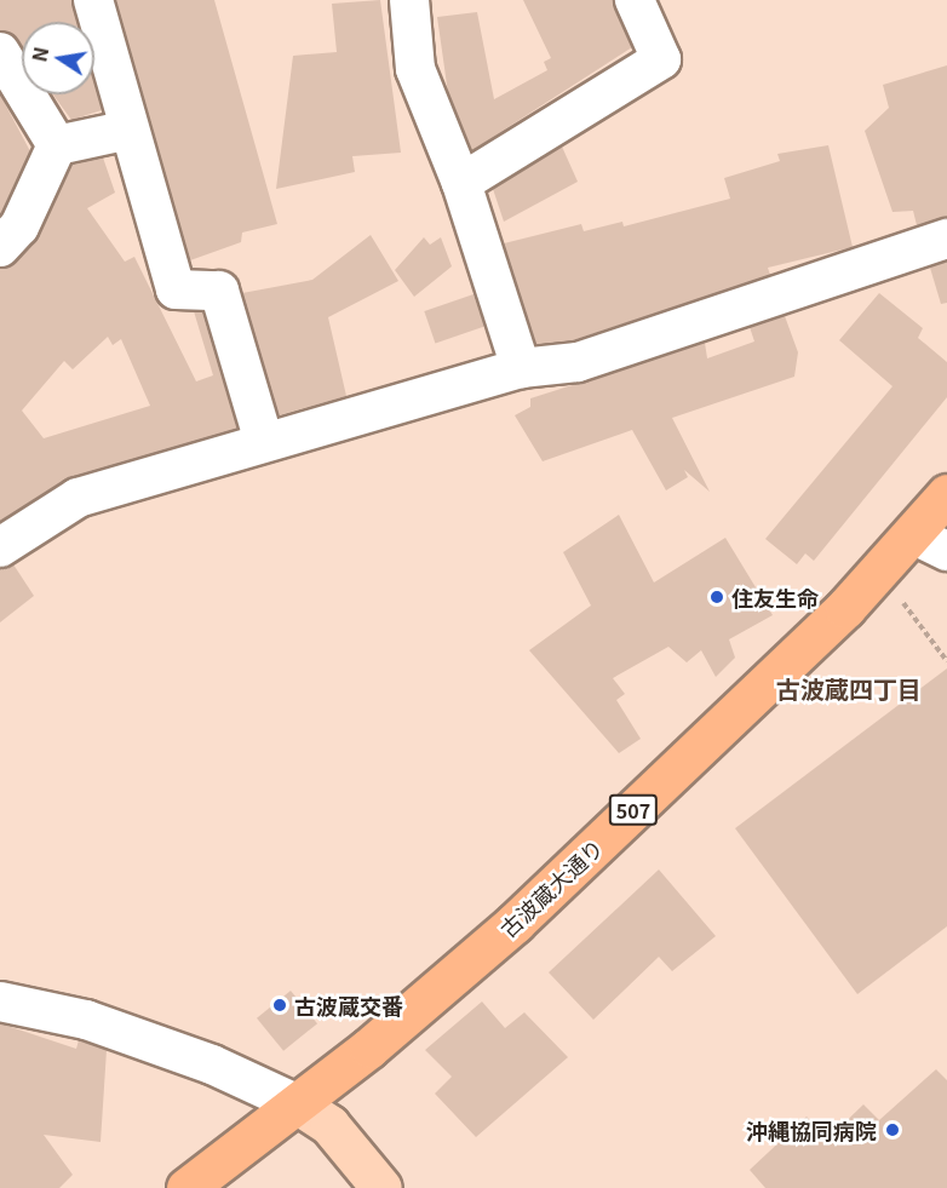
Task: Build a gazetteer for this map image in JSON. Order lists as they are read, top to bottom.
{
  "streets": {
    "highway": ["507", "古波蔵大通り"]
  },
  "districts": ["古波蔵四丁目"],
  "places": ["住友生命", "古波蔵交番", "沖縄協同病院"],
  "north": "left"
}
